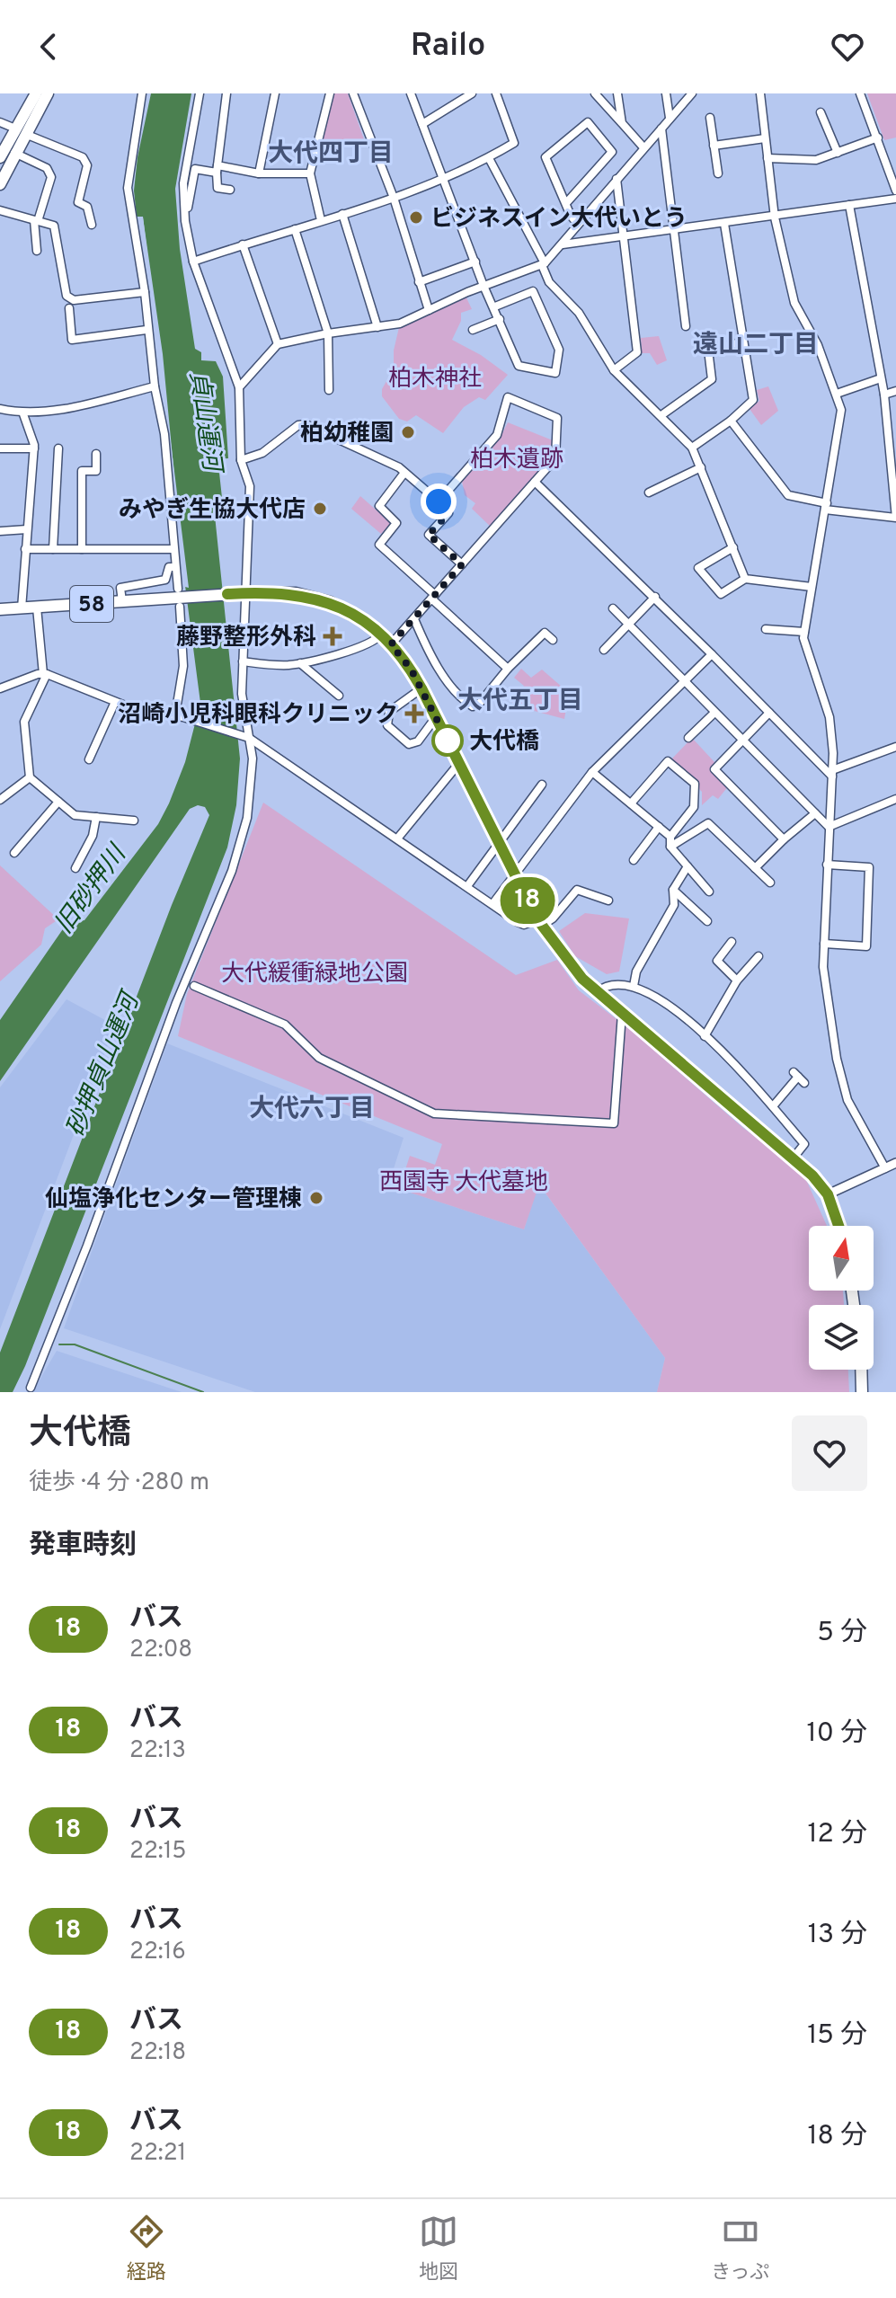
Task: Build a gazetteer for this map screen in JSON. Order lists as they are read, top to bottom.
{
  "streets": {
    "main road": ["58"]
  },
  "districts": [
    "大代四丁目",
    "遠山二丁目",
    "大代五丁目",
    "大代六丁目"
  ],
  "water": ["貞山運河", "旧砂押川", "砂押貞山運河"],
  "parks": [
    "柏木神社",
    "柏木遺跡",
    "大代緩衝緑地公園",
    "西園寺 大代墓地"
  ],
  "places": {
    "other": [
      "ビジネスイン大代いとう",
      "柏幼稚園",
      "みやぎ生協大代店",
      "大代橋",
      "仙塩浄化センター管理棟"
    ],
    "health": ["藤野整形外科", "沼崎小児科眼科クリニック"]
  },
  "lines": ["bus line 18"],
  "north": "top",
  "page": {
    "header": "Railo",
    "on_map": "18",
    "heading": [
      ["大代橋", "徒歩 · 4 分 · 280 m"],
      "発車時刻"
    ],
    "list": [
      {
        "mark": "18",
        "name": "バス",
        "note": "22:08",
        "value": "5 分"
      },
      {
        "mark": "18",
        "name": "バス",
        "note": "22:13",
        "value": "10 分"
      },
      {
        "mark": "18",
        "name": "バス",
        "note": "22:15",
        "value": "12 分"
      },
      {
        "mark": "18",
        "name": "バス",
        "note": "22:16",
        "value": "13 分"
      },
      {
        "mark": "18",
        "name": "バス",
        "note": "22:18",
        "value": "15 分"
      },
      {
        "mark": "18",
        "name": "バス",
        "note": "22:21",
        "value": "18 分"
      }
    ],
    "tabs": ["経路", "地図", "きっぷ"]
  }
}
